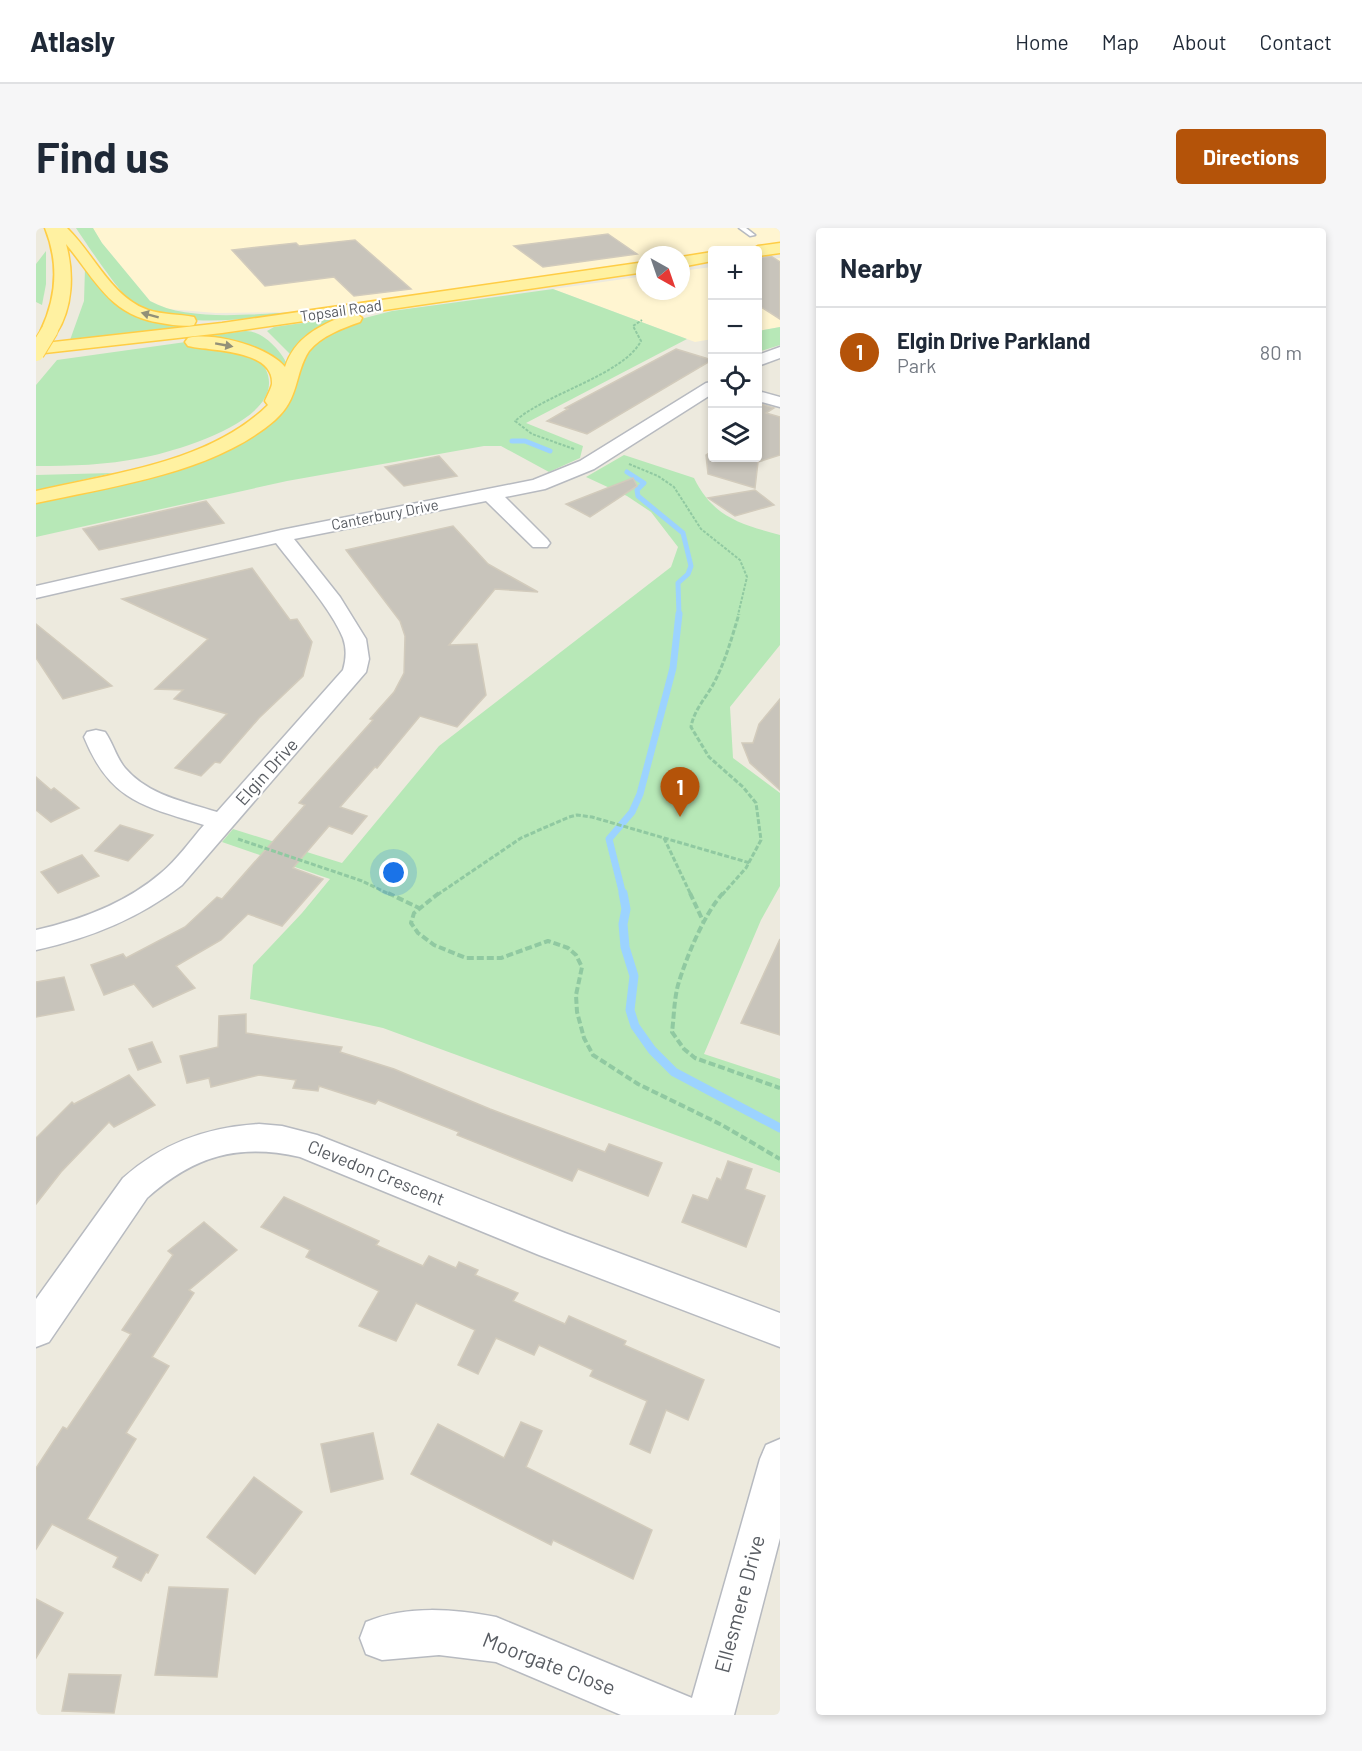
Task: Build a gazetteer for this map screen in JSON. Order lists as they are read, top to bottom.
{
  "streets": {
    "main road": ["Topsail Road"],
    "street": [
      "Canterbury Drive",
      "Elgin Drive",
      "Clevedon Crescent",
      "Ellesmere Drive",
      "Moorgate Close"
    ]
  },
  "crossings": [
    ["Canterbury Drive", "Elgin Drive"]
  ],
  "north": "bottom right",
  "page": {
    "header": "Atlasly",
    "nav": [
      "Home",
      "Map",
      "About",
      "Contact"
    ],
    "buttons": "Directions",
    "title": "Find us",
    "heading": "Nearby",
    "map_buttons": ["+", "−"],
    "list": [
      {
        "mark": "1",
        "name": "Elgin Drive Parkland",
        "note": "Park",
        "value": "80 m"
      }
    ],
    "pins": "1"
  }
}
